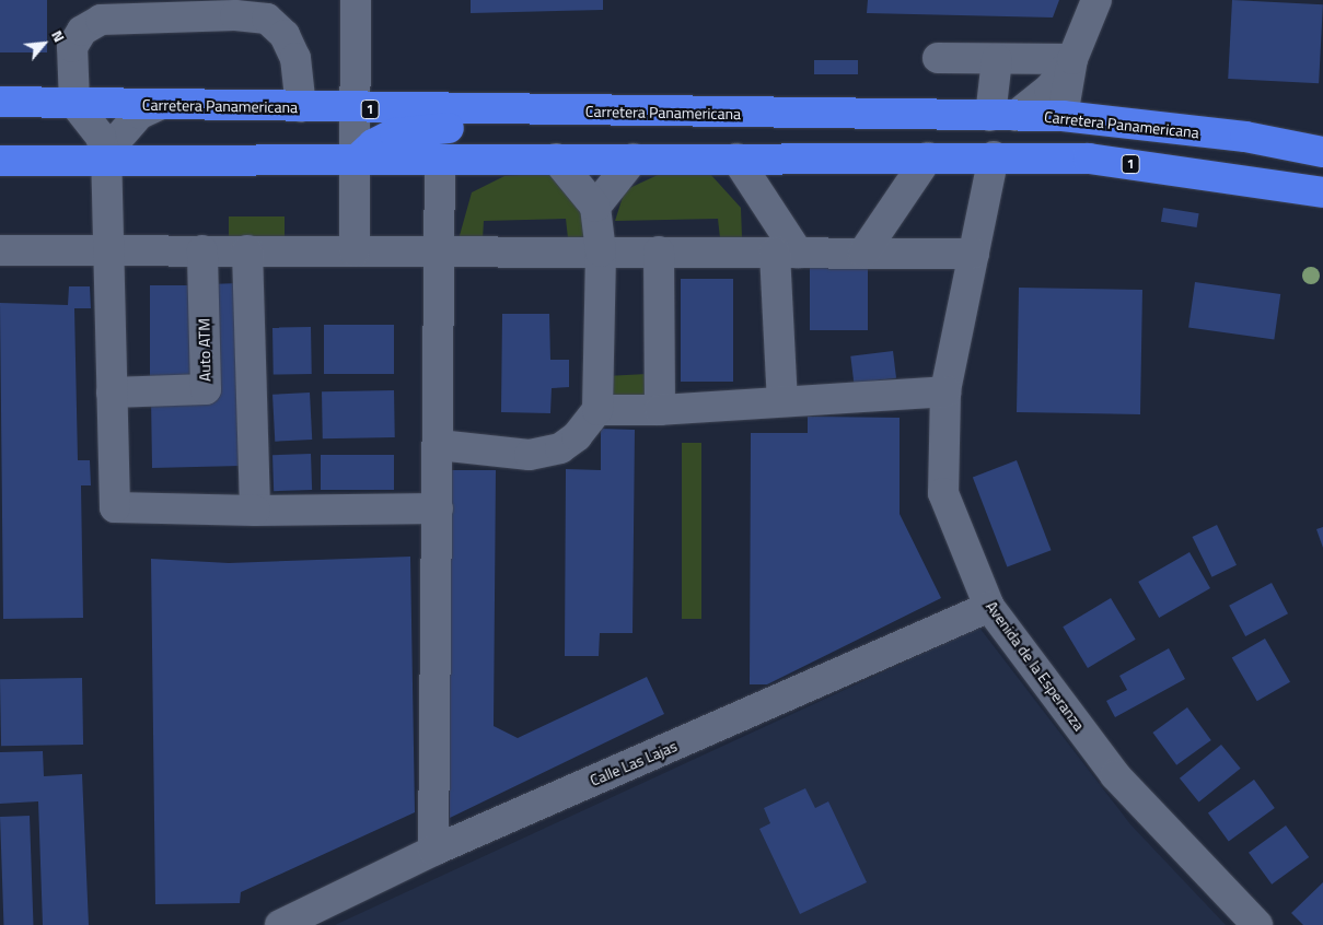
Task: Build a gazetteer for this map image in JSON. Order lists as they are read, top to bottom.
{
  "streets": {
    "highway": ["Carretera Panamericana", "1"],
    "street": ["Auto ATM", "Avenida de la Esperanza", "Calle Las Lajas"]
  },
  "crossings": [
    ["Carretera Panamericana", "1"],
    ["1", "Avenida de la Esperanza"],
    ["Avenida de la Esperanza", "Calle Las Lajas"]
  ],
  "north": "top right"
}
